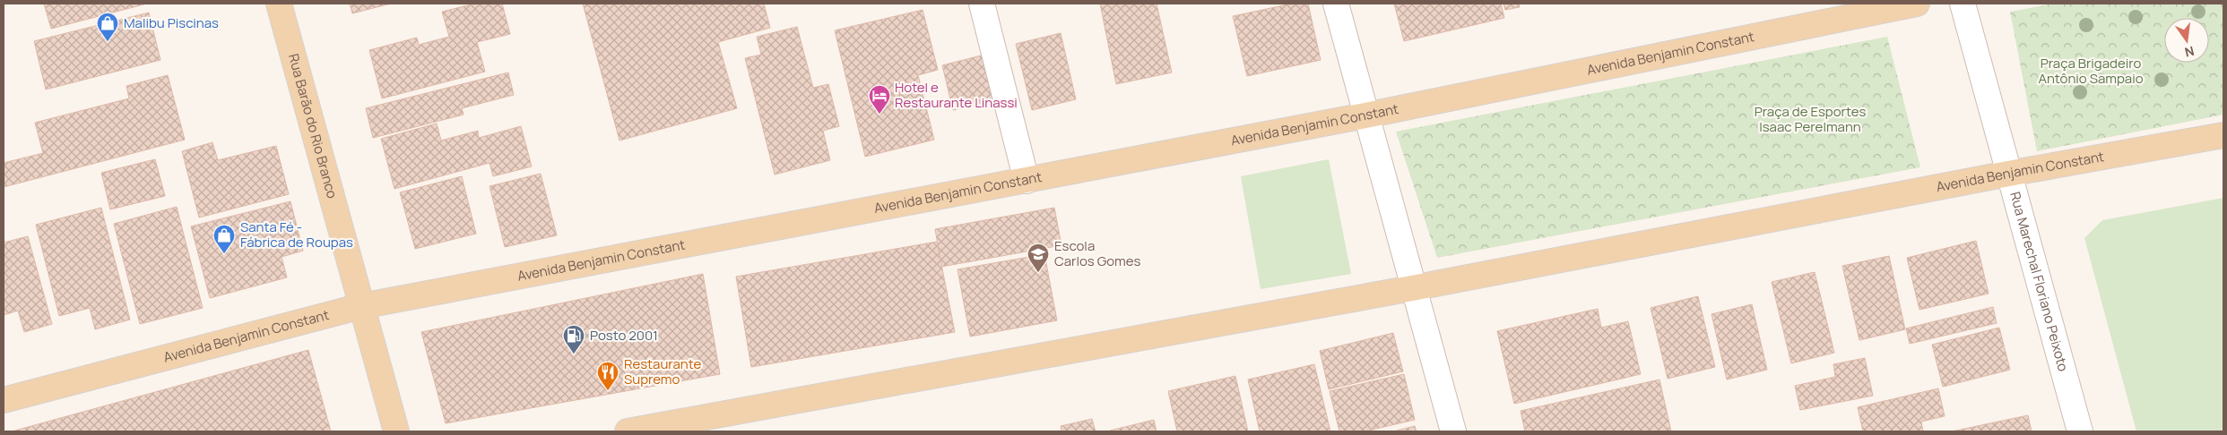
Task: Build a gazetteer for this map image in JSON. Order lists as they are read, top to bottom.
{
  "streets": {
    "main road": ["Avenida Benjamin Constant", "Rua Barão do Rio Branco"],
    "street": ["Rua Marechal Floriano Peixoto"]
  },
  "crossings": [
    ["Avenida Benjamin Constant", "Rua Barão do Rio Branco"],
    ["Avenida Benjamin Constant", "Rua Marechal Floriano Peixoto"]
  ],
  "parks": ["Praça Brigadeiro Antônio Sampaio", "Praça de Esportes Isaac Perelmann"],
  "places": {
    "shop": ["Malibu Piscinas", "Santa Fé - Fábrica de Roupas"],
    "hotel": ["Hotel e Restaurante Linassi"],
    "school or university": ["Escola Carlos Gomes"],
    "fuel station": ["Posto 2001"],
    "restaurant": ["Restaurante Supremo"]
  },
  "north": "bottom"
}
